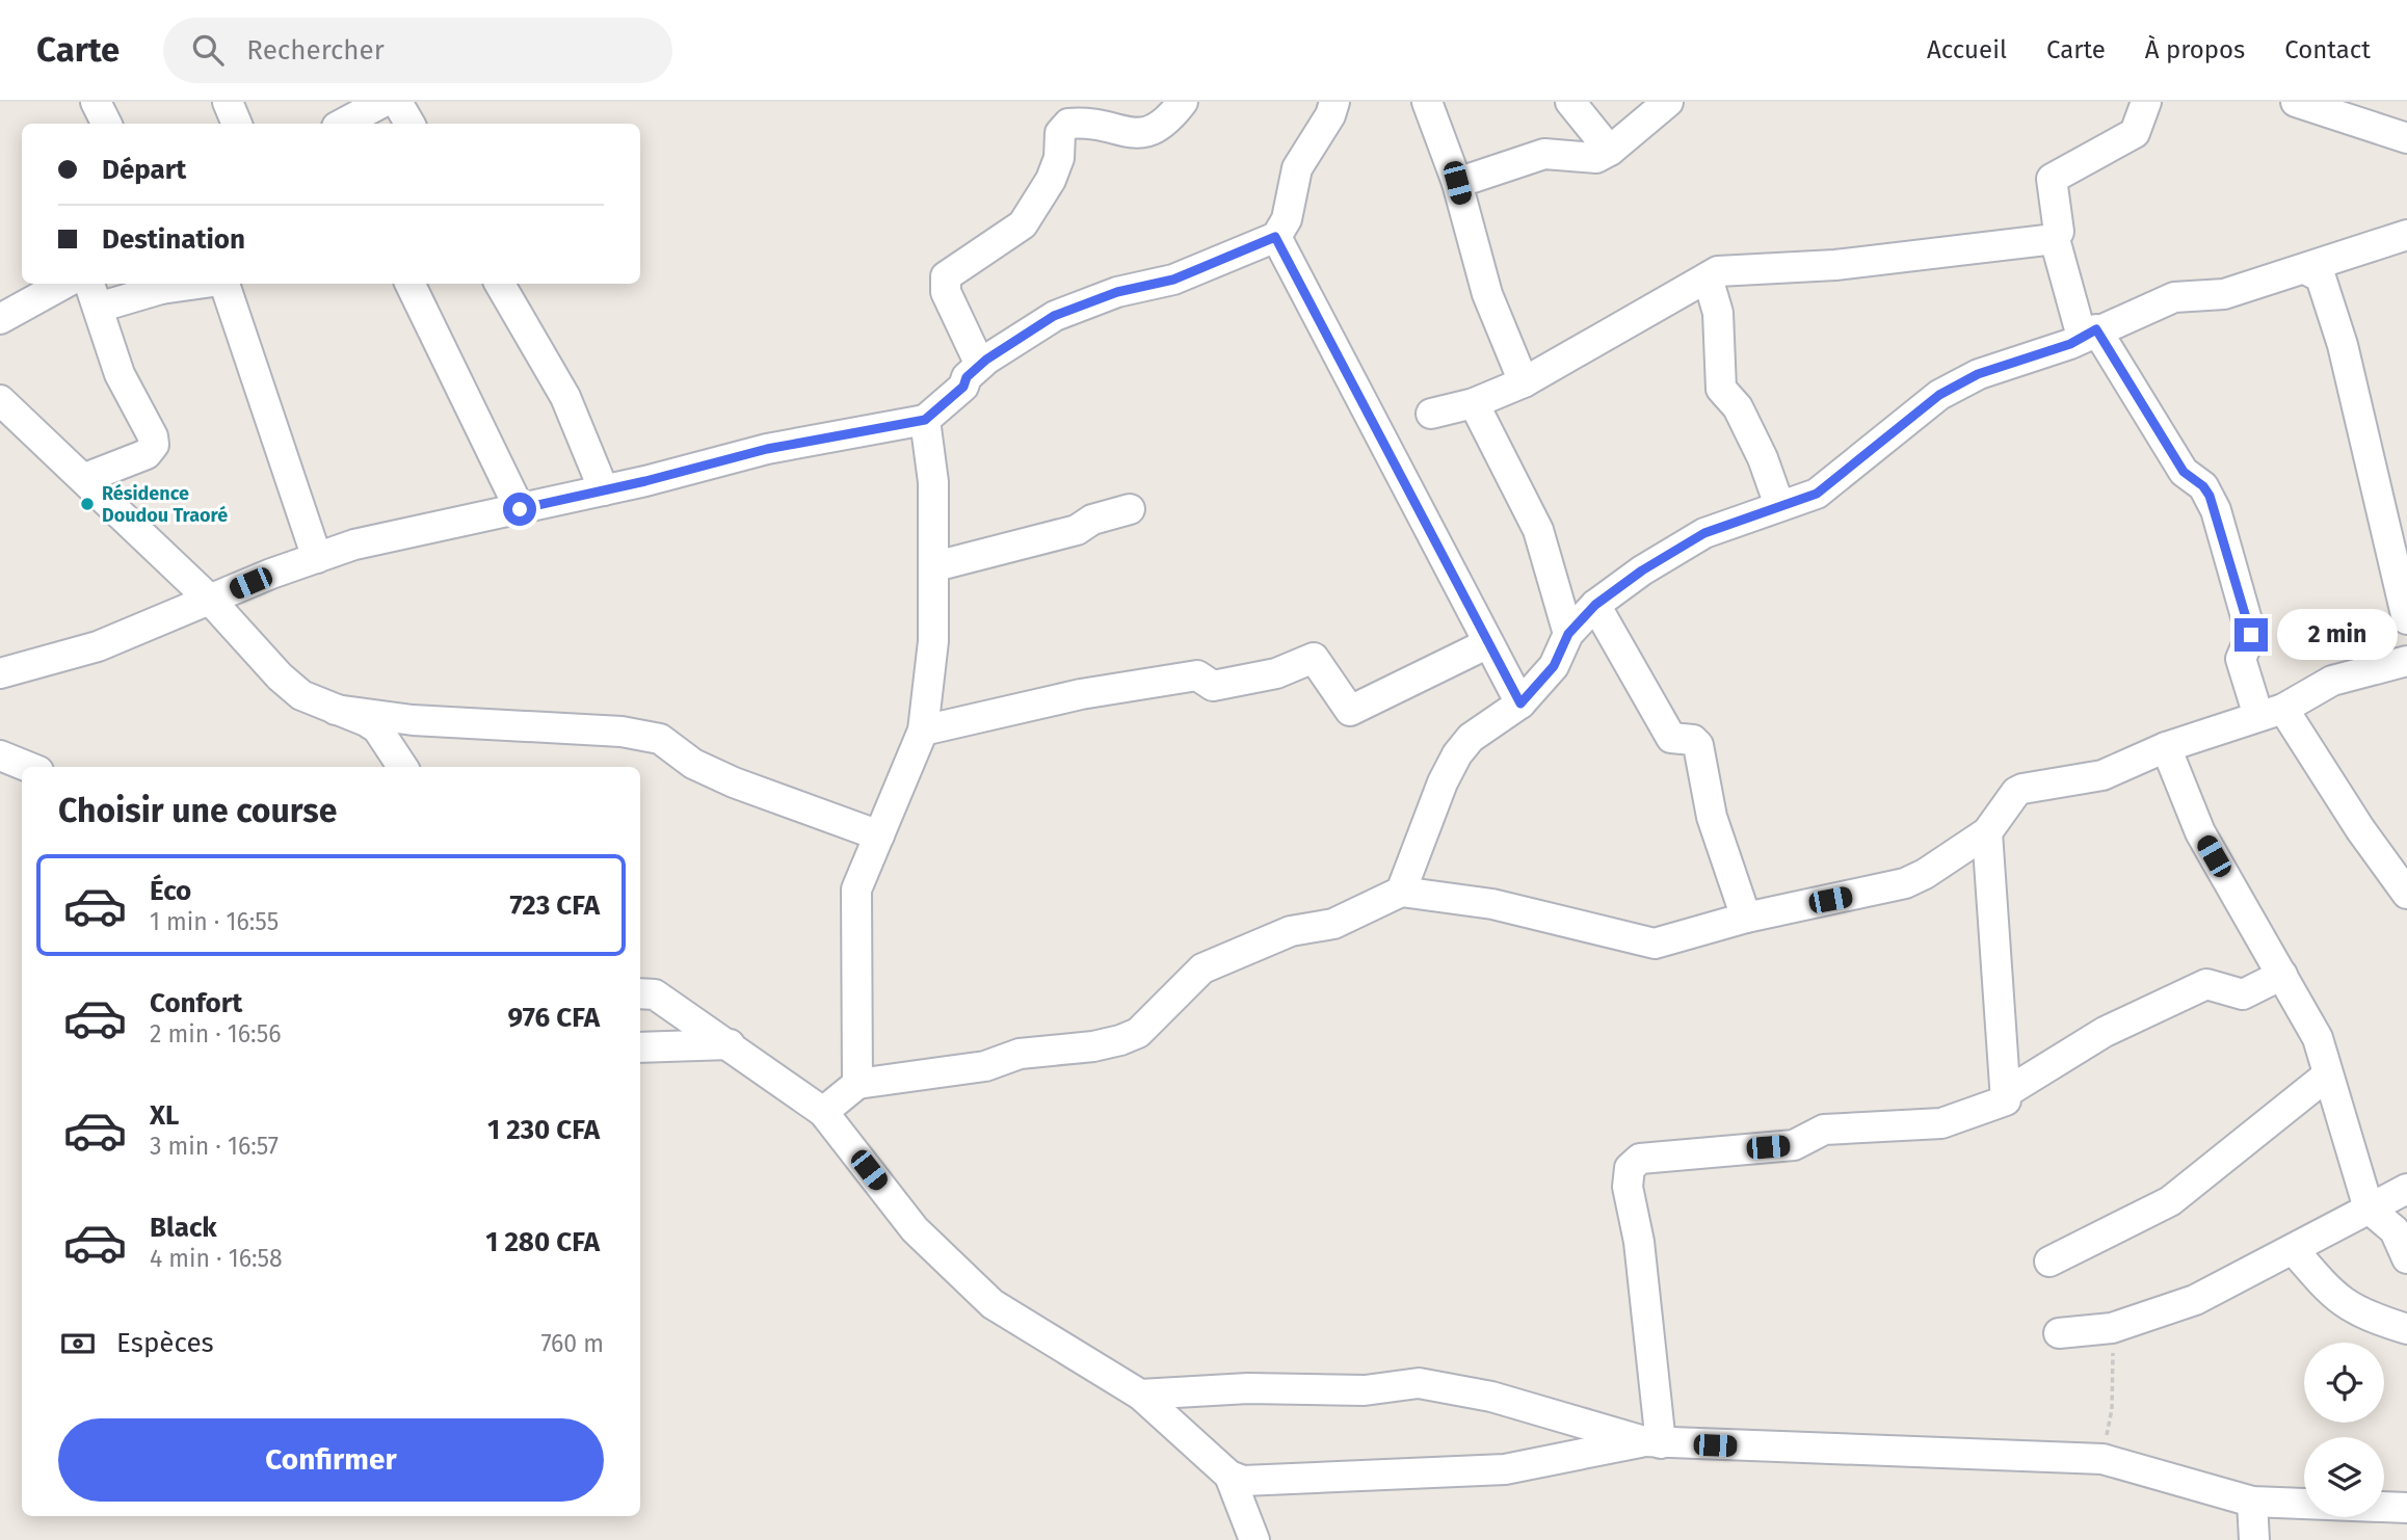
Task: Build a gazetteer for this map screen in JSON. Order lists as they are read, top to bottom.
{
  "places": ["Résidence Doudou Traoré"],
  "page": {
    "header": "Carte",
    "search": "Rechercher",
    "nav": [
      "Accueil",
      "Carte",
      "À propos",
      "Contact"
    ],
    "banner": ["Départ", "Destination"],
    "bubble": "2 min",
    "heading": "Choisir une course",
    "list": [
      {
        "name": "Éco",
        "note": "1 min · 16:55",
        "value": "723 CFA"
      },
      {
        "name": "Confort",
        "note": "2 min · 16:56",
        "value": "976 CFA"
      },
      {
        "name": "XL",
        "note": "3 min · 16:57",
        "value": "1 230 CFA"
      },
      {
        "name": "Black",
        "note": "4 min · 16:58",
        "value": "1 280 CFA"
      }
    ],
    "pay": ["Espèces", "760 m"],
    "buttons": "Confirmer"
  }
}
